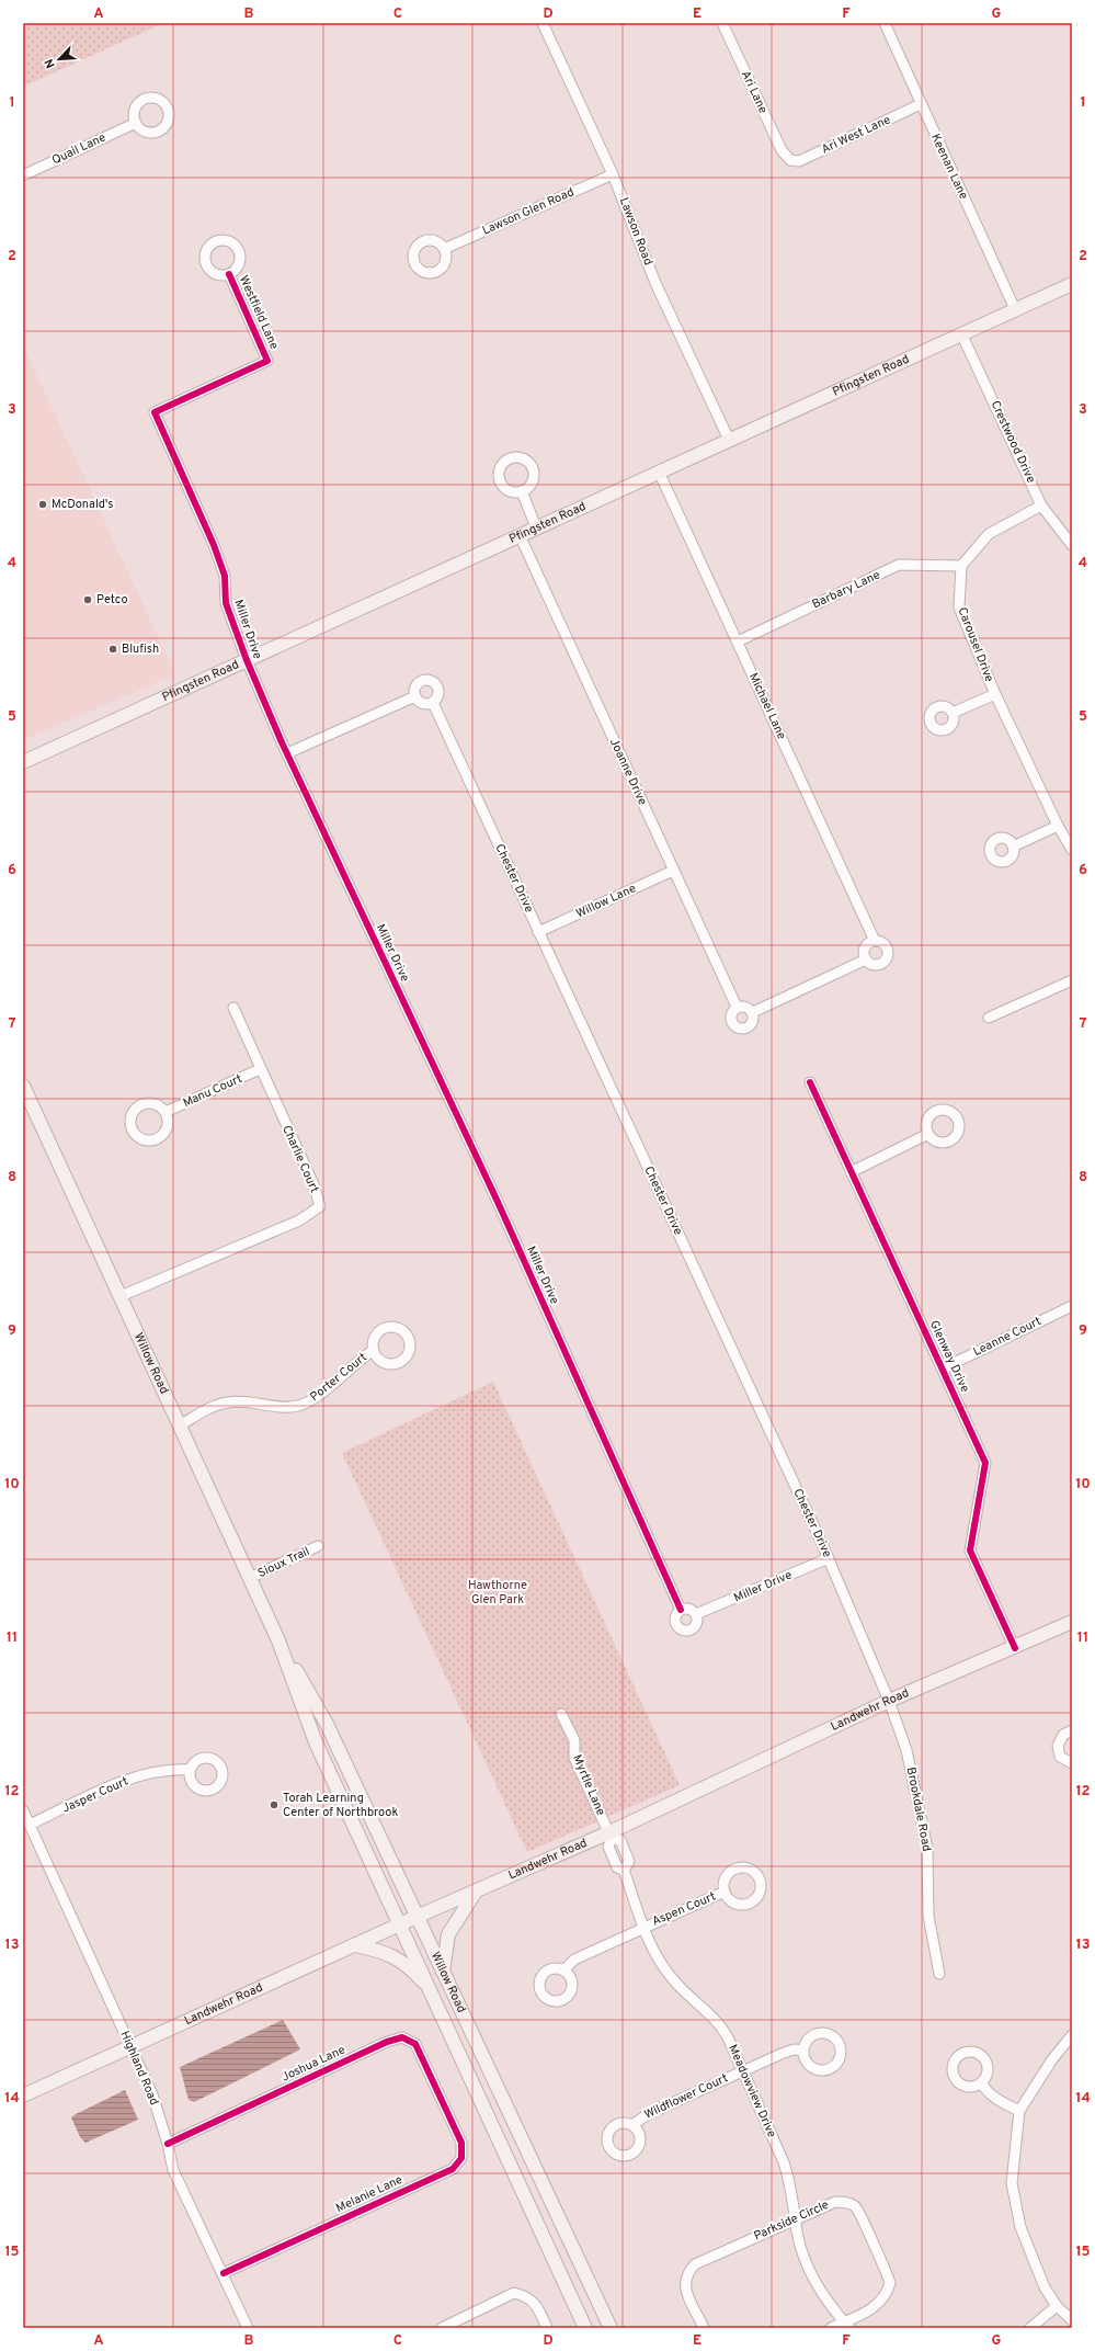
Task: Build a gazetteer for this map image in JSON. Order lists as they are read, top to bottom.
{
  "streets": {
    "main road": ["Pfingsten Road", "Willow Road", "Landwehr Road"],
    "street": [
      "Ari Lane",
      "Ari West Lane",
      "Quail Lane",
      "Keenan Lane",
      "Lawson Glen Road",
      "Lawson Road",
      "Westfield Lane",
      "Crestwood Drive",
      "Barbary Lane",
      "Miller Drive",
      "Carousel Drive",
      "Michael Lane",
      "Joanne Drive",
      "Chester Drive",
      "Willow Lane",
      "Manu Court",
      "Charlie Court",
      "Leanne Court",
      "Glenway Drive",
      "Porter Court",
      "Sioux Trail",
      "Myrtle Lane",
      "Jasper Court",
      "Brookdale Road",
      "Aspen Court",
      "Joshua Lane",
      "Highland Road",
      "Meadowview Drive",
      "Wildflower Court",
      "Melanie Lane",
      "Parkside Circle"
    ]
  },
  "crossings": [
    ["Ari Lane", "Ari West Lane"],
    ["Ari West Lane", "Keenan Lane"],
    ["Keenan Lane", "Pfingsten Road"],
    ["Lawson Glen Road", "Lawson Road"],
    ["Lawson Road", "Pfingsten Road"],
    ["Westfield Lane", "Miller Drive"],
    ["Pfingsten Road", "Crestwood Drive"],
    ["Pfingsten Road", "Miller Drive"],
    ["Pfingsten Road", "Michael Lane"],
    ["Pfingsten Road", "Joanne Drive"],
    ["Barbary Lane", "Carousel Drive"],
    ["Barbary Lane", "Michael Lane"],
    ["Miller Drive", "Chester Drive"],
    ["Joanne Drive", "Willow Lane"],
    ["Chester Drive", "Willow Lane"],
    ["Chester Drive", "Landwehr Road"],
    ["Chester Drive", "Brookdale Road"],
    ["Manu Court", "Charlie Court"],
    ["Charlie Court", "Willow Road"],
    ["Leanne Court", "Glenway Drive"],
    ["Glenway Drive", "Landwehr Road"],
    ["Willow Road", "Porter Court"],
    ["Willow Road", "Sioux Trail"],
    ["Willow Road", "Landwehr Road"],
    ["Landwehr Road", "Myrtle Lane"],
    ["Landwehr Road", "Brookdale Road"],
    ["Landwehr Road", "Highland Road"],
    ["Landwehr Road", "Meadowview Drive"],
    ["Myrtle Lane", "Meadowview Drive"],
    ["Jasper Court", "Highland Road"],
    ["Aspen Court", "Meadowview Drive"],
    ["Joshua Lane", "Highland Road"],
    ["Joshua Lane", "Melanie Lane"],
    ["Highland Road", "Melanie Lane"],
    ["Meadowview Drive", "Wildflower Court"],
    ["Meadowview Drive", "Parkside Circle"]
  ],
  "parks": ["Hawthorne Glen Park"],
  "places": [
    "McDonald's",
    "Petco",
    "Blufish",
    "Torah Learning Center of Northbrook"
  ],
  "north": "bottom left",
  "grid": {
    "columns": [
      "A",
      "B",
      "C",
      "D",
      "E",
      "F",
      "G"
    ],
    "rows": [
      "1",
      "2",
      "3",
      "4",
      "5",
      "6",
      "7",
      "8",
      "9",
      "10",
      "11",
      "12",
      "13",
      "14",
      "15"
    ]
  }
}
